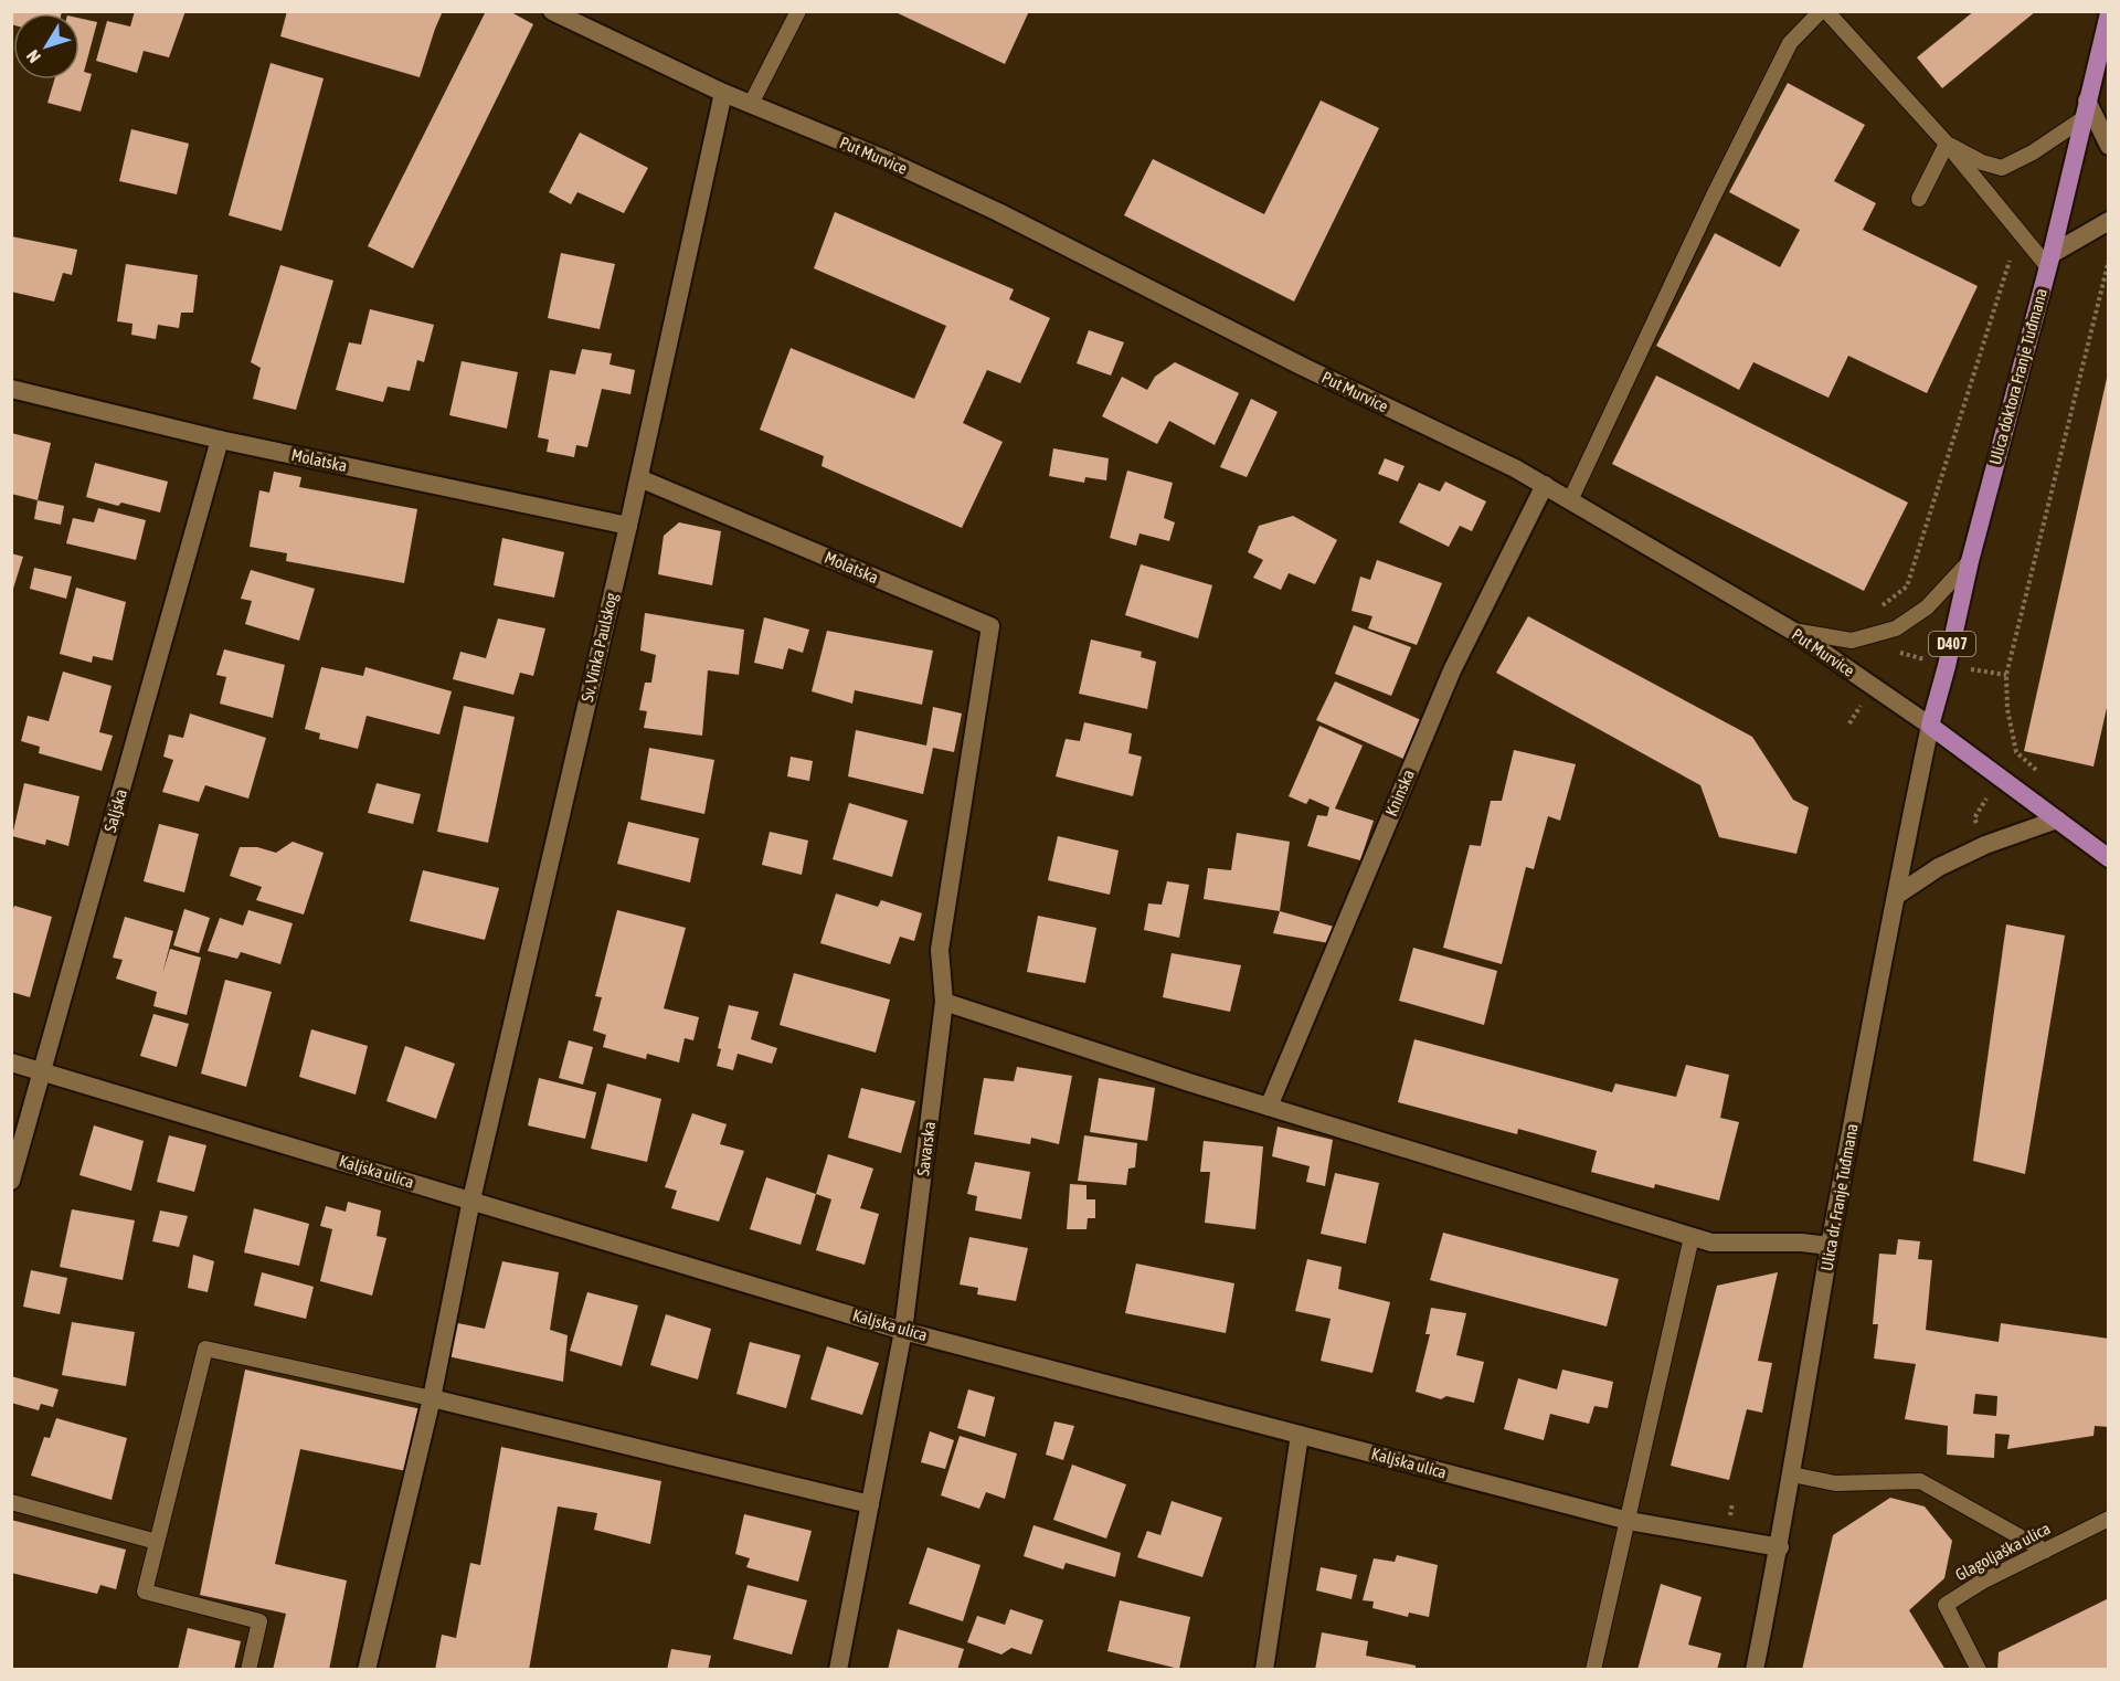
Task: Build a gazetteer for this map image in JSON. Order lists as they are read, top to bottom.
{
  "streets": {
    "main road": ["Put Murvice", "Ulica doktora Franje Tuđmana", "D407"],
    "street": [
      "Molatska",
      "Sv. Vinka Paulskog",
      "Kninska",
      "Saljska",
      "Savarska",
      "Kaljska ulica",
      "Ulica dr. Franje Tuđmana"
    ],
    "lane": ["Glagoljaška ulica"]
  },
  "crossings": [
    ["Put Murvice", "Ulica doktora Franje Tuđmana"],
    ["Put Murvice", "Sv. Vinka Paulskog"],
    ["Put Murvice", "Kninska"],
    ["Put Murvice", "Ulica dr. Franje Tuđmana"],
    ["Ulica doktora Franje Tuđmana", "Ulica dr. Franje Tuđmana"],
    ["Molatska", "Sv. Vinka Paulskog"],
    ["Molatska", "Saljska"],
    ["Molatska", "Savarska"],
    ["Sv. Vinka Paulskog", "Kaljska ulica"],
    ["Saljska", "Kaljska ulica"],
    ["Savarska", "Kaljska ulica"],
    ["Kaljska ulica", "Ulica dr. Franje Tuđmana"]
  ],
  "north": "bottom left"
}
